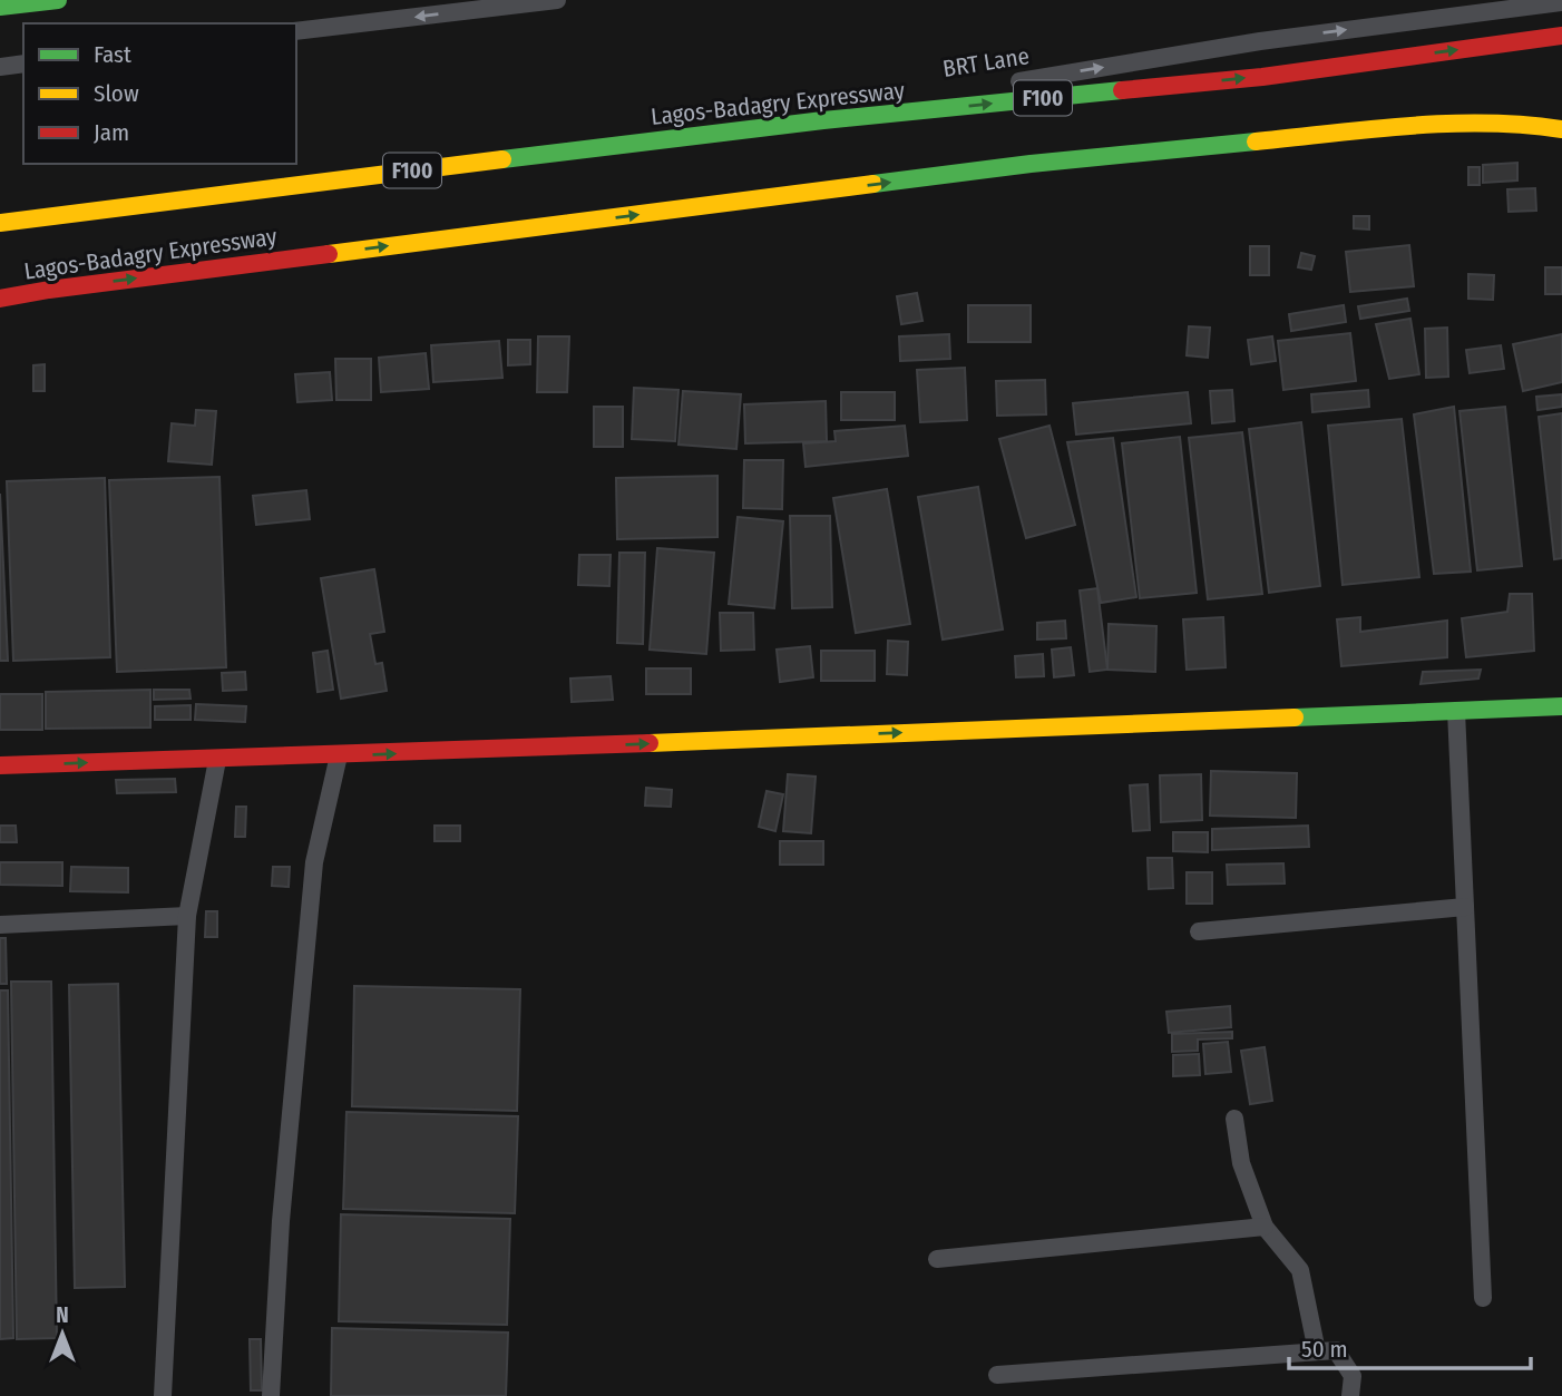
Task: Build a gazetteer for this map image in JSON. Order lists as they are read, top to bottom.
{
  "streets": {
    "main road": ["F100", "Lagos-Badagry Expressway"],
    "lane": ["BRT Lane"]
  },
  "crossings": [
    ["BRT Lane", "Lagos-Badagry Expressway"]
  ],
  "one_way": ["BRT Lane", "Lagos-Badagry Expressway"],
  "legend": ["Fast", "Slow", "Jam"],
  "scale_bar": "50 m",
  "north": "top"
}
